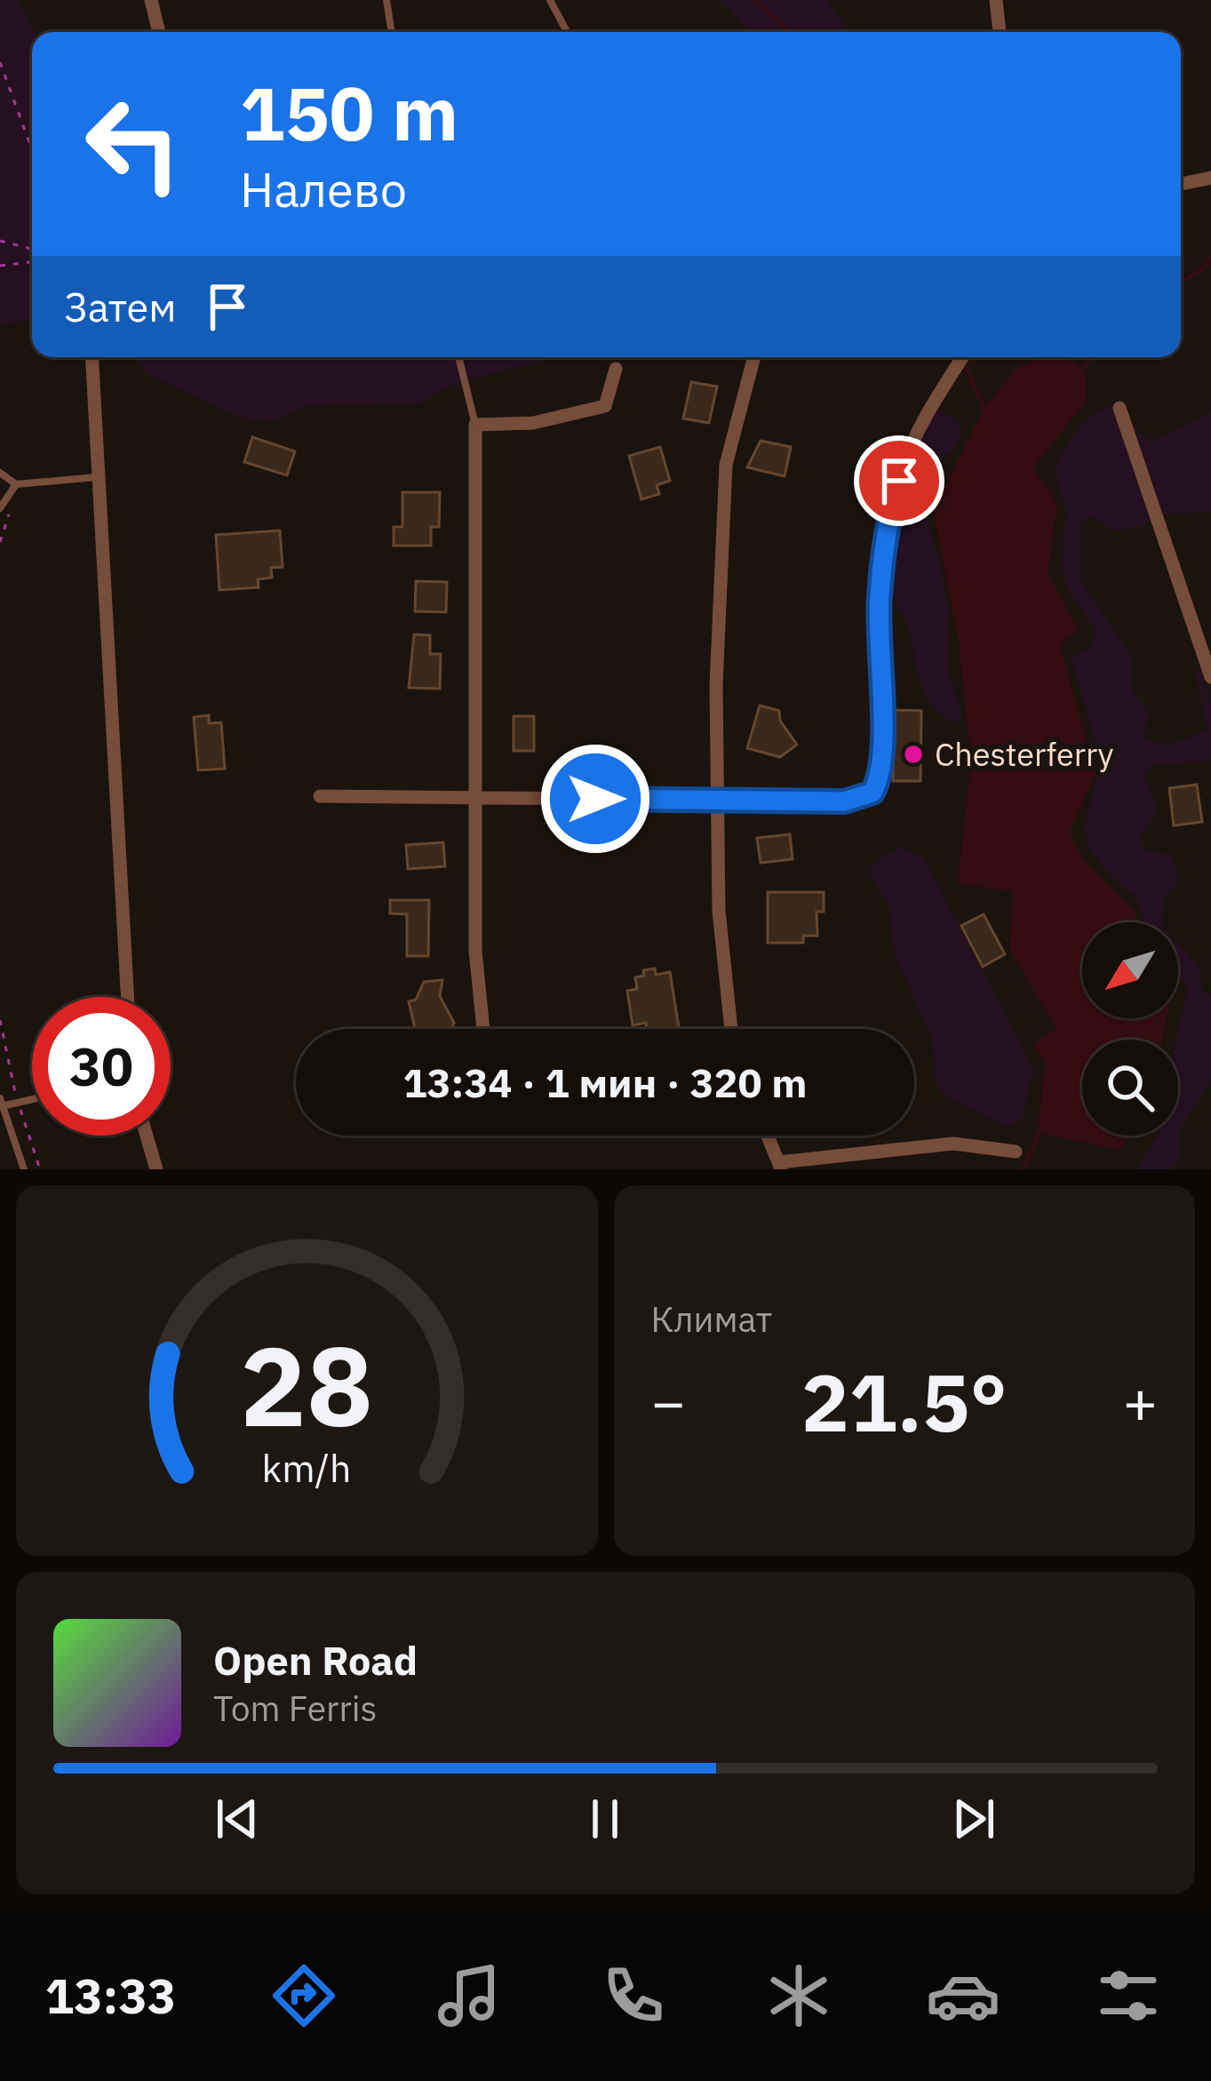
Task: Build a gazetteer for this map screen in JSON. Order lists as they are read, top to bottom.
{
  "places": ["Chesterferry"],
  "north": "bottom left",
  "page": {
    "turn": ["150 m", "Налево"],
    "then": "Затем",
    "limit": "30",
    "trip": "13:34 · 1 мин · 320 m",
    "tile": "Климат",
    "heat": ["−", "21.5°", "+"],
    "song": ["Open Road", "Tom Ferris"],
    "tabs": "13:33",
    "gauge": ["28", "km/h"]
  }
}
